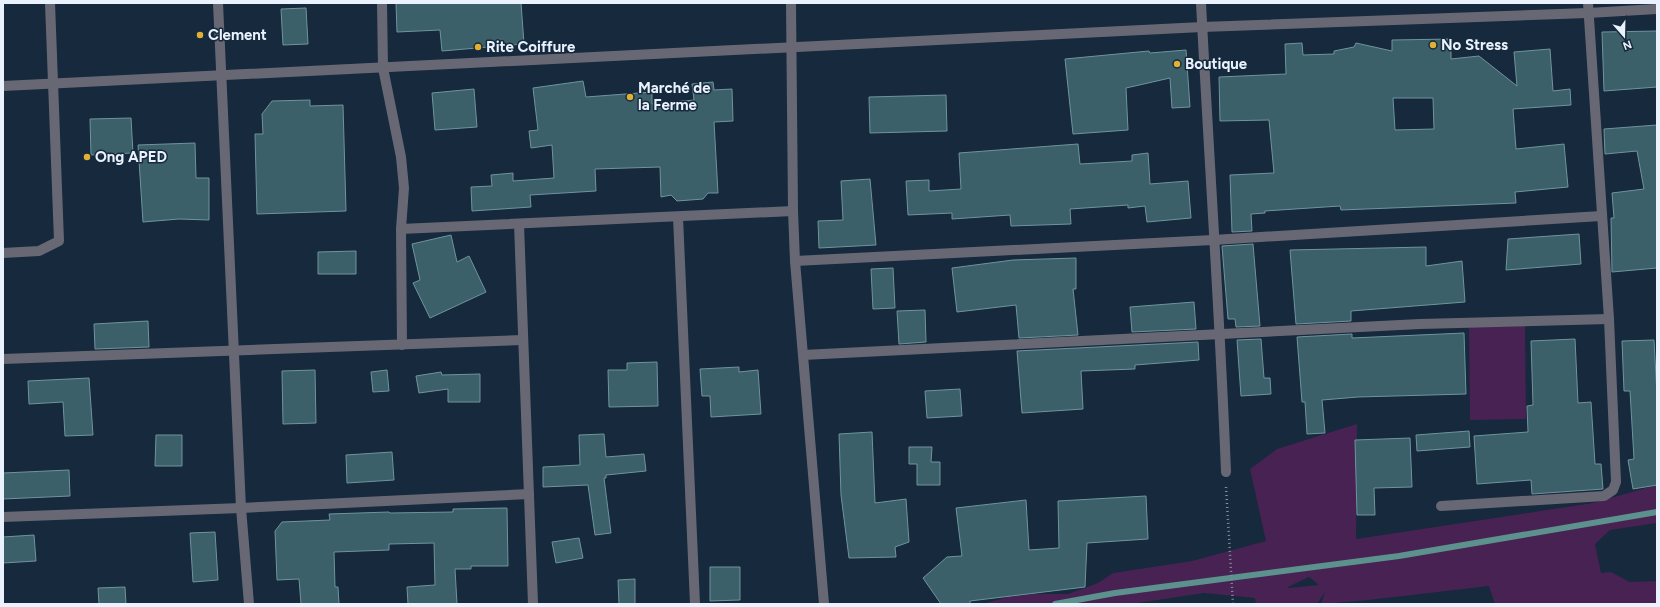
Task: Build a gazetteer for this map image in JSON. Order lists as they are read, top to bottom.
{
  "places": [
    "Clement",
    "No Stress",
    "Rite Coiffure",
    "Boutique",
    "Marché de la Ferme",
    "Ong APED"
  ],
  "north": "bottom"
}
